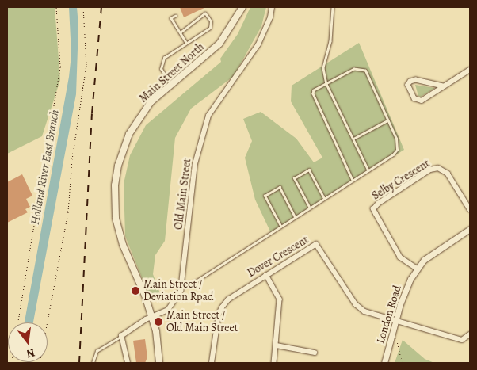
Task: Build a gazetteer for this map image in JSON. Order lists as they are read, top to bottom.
{
  "streets": {
    "main road": ["Main Street North"],
    "street": [
      "Selby Crescent",
      "Old Main Street",
      "Dover Crescent",
      "London Road"
    ]
  },
  "crossings": [
    ["Main Street North", "Old Main Street"],
    ["Selby Crescent", "London Road"],
    ["Dover Crescent", "London Road"]
  ],
  "water": ["Holland River East Branch"],
  "places": ["Main Street / Deviation Rpad", "Main Street / Old Main Street"],
  "north": "bottom"
}
